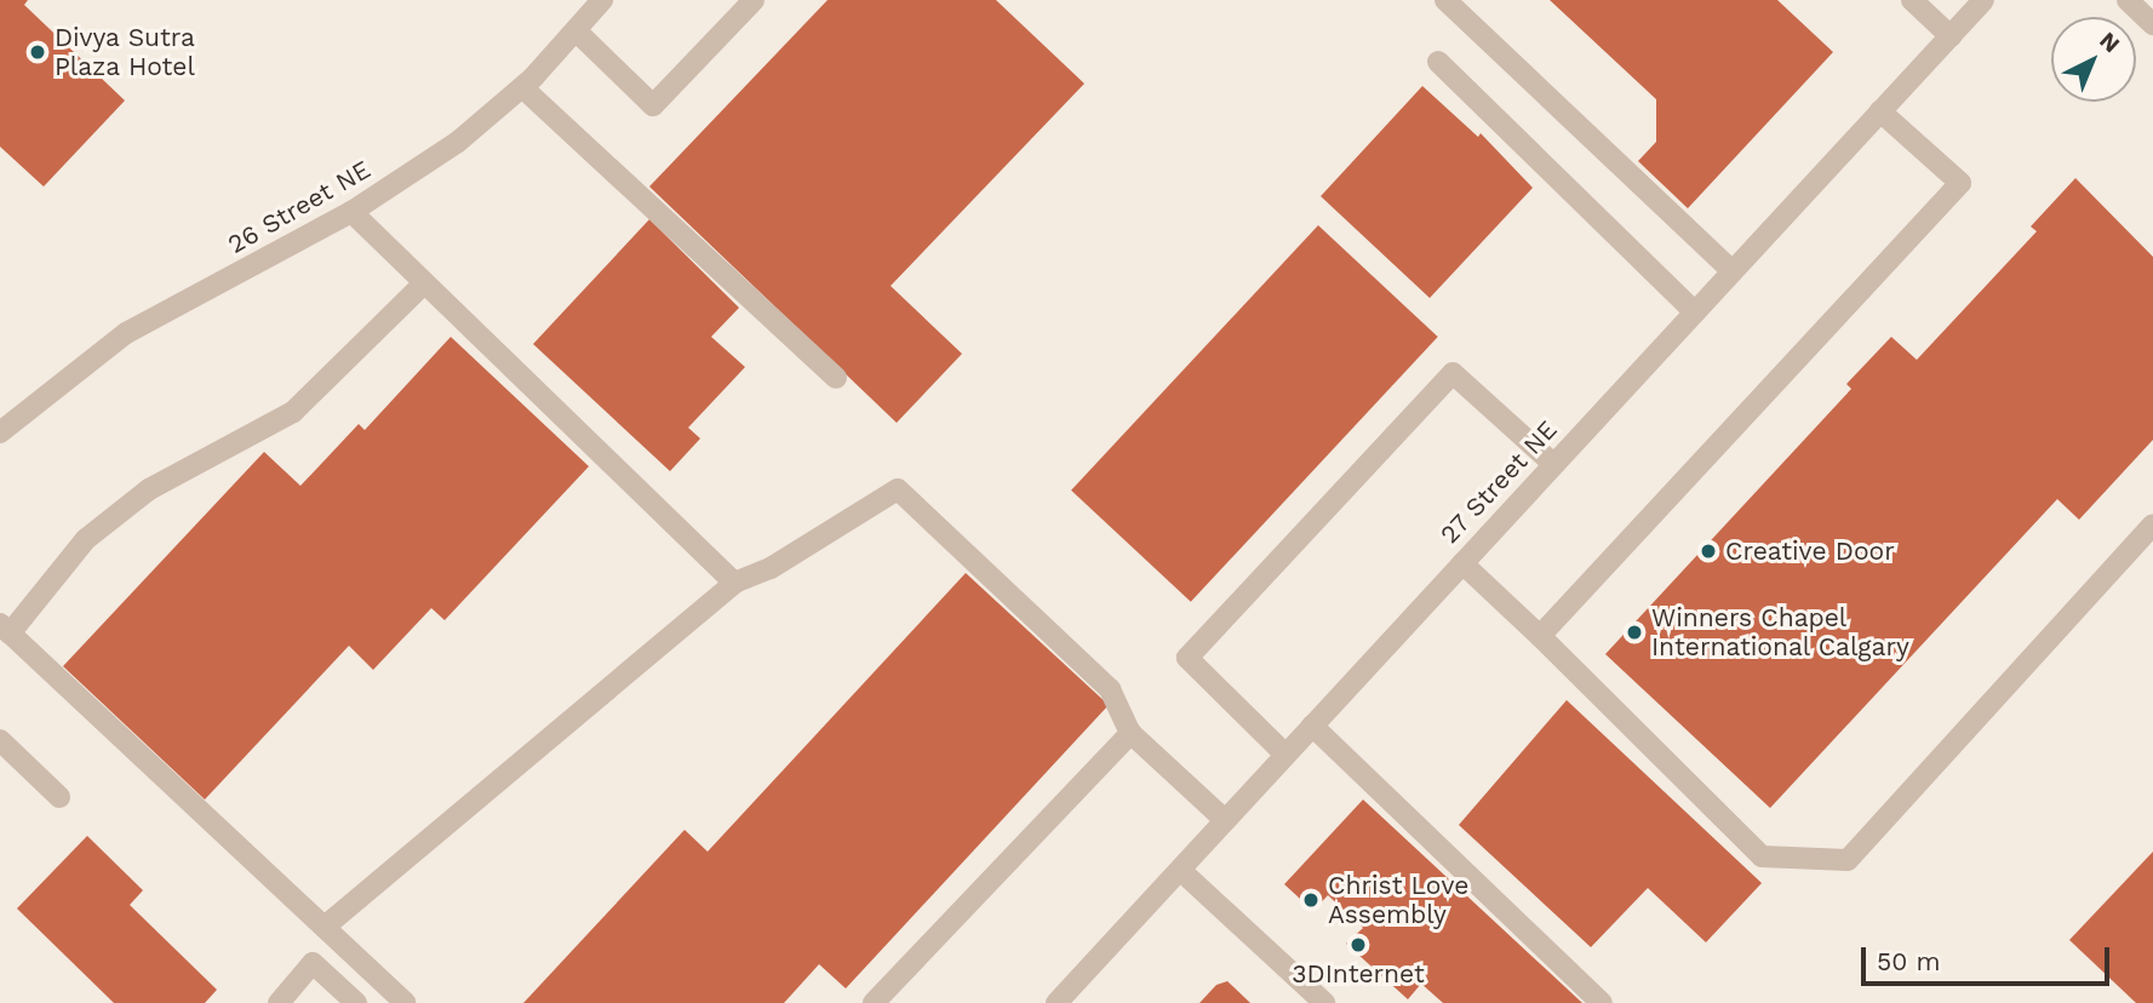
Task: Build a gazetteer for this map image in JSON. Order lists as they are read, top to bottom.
{
  "streets": {
    "street": ["26 Street NE", "27 Street NE"]
  },
  "places": [
    "Divya Sutra Plaza Hotel",
    "Creative Door",
    "Winners Chapel International Calgary",
    "Christ Love Assembly",
    "3DInternet"
  ],
  "scale_bar": "50 m",
  "north": "top right"
}
